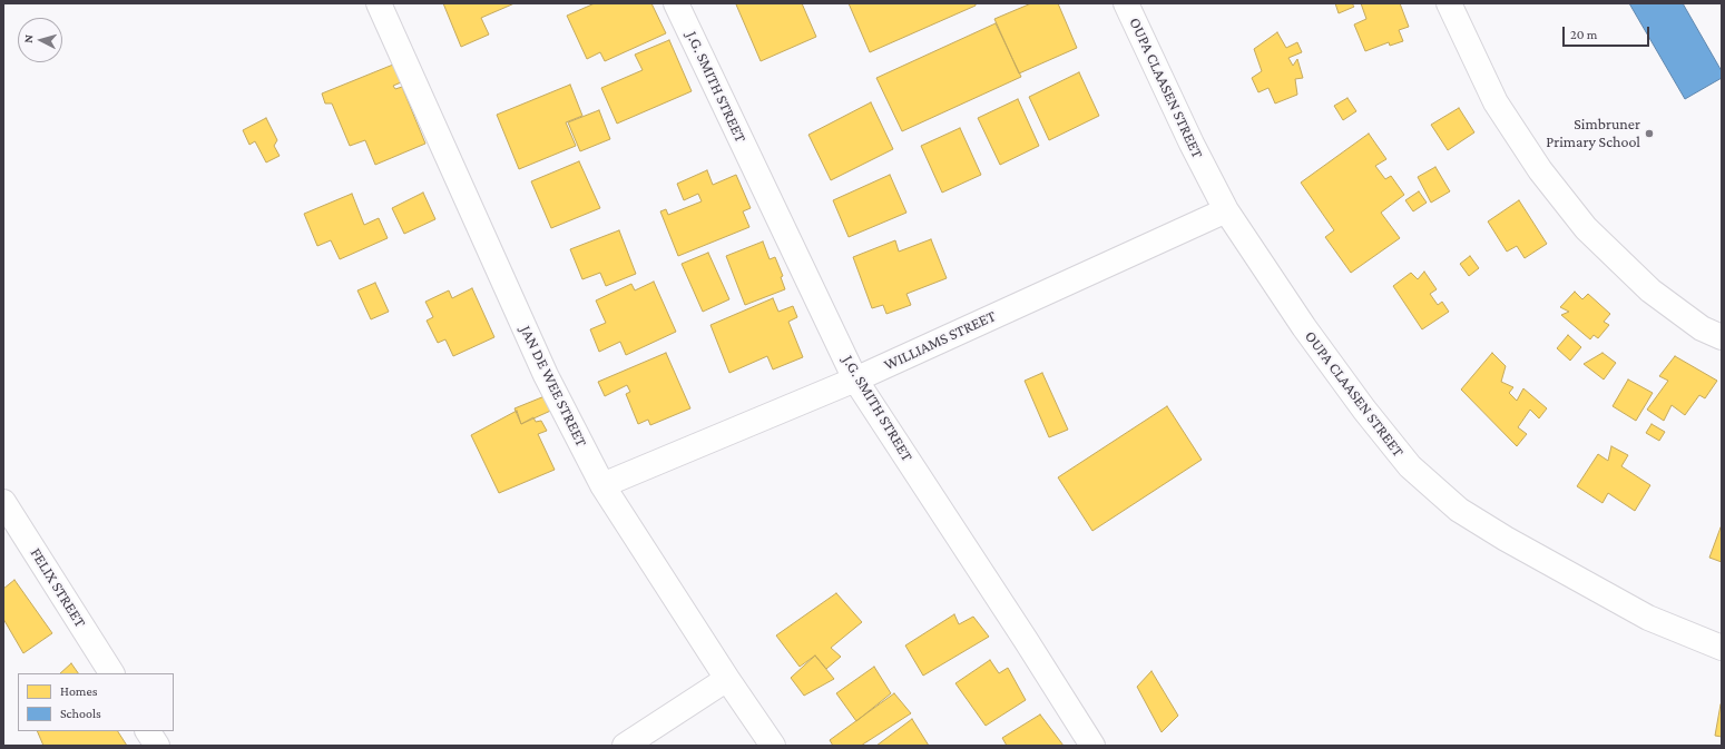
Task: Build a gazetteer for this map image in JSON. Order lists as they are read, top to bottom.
{
  "streets": {
    "street": [
      "J.G. SMITH STREET",
      "OUPA CLAASEN STREET",
      "WILLIAMS STREET",
      "JAN DE WEE STREET",
      "FELIX STREET"
    ]
  },
  "crossings": [
    ["J.G. SMITH STREET", "WILLIAMS STREET"],
    ["OUPA CLAASEN STREET", "WILLIAMS STREET"],
    ["WILLIAMS STREET", "JAN DE WEE STREET"]
  ],
  "places": ["Simbruner Primary School"],
  "legend": ["Homes", "Schools"],
  "scale_bar": "20 m",
  "north": "left"
}
